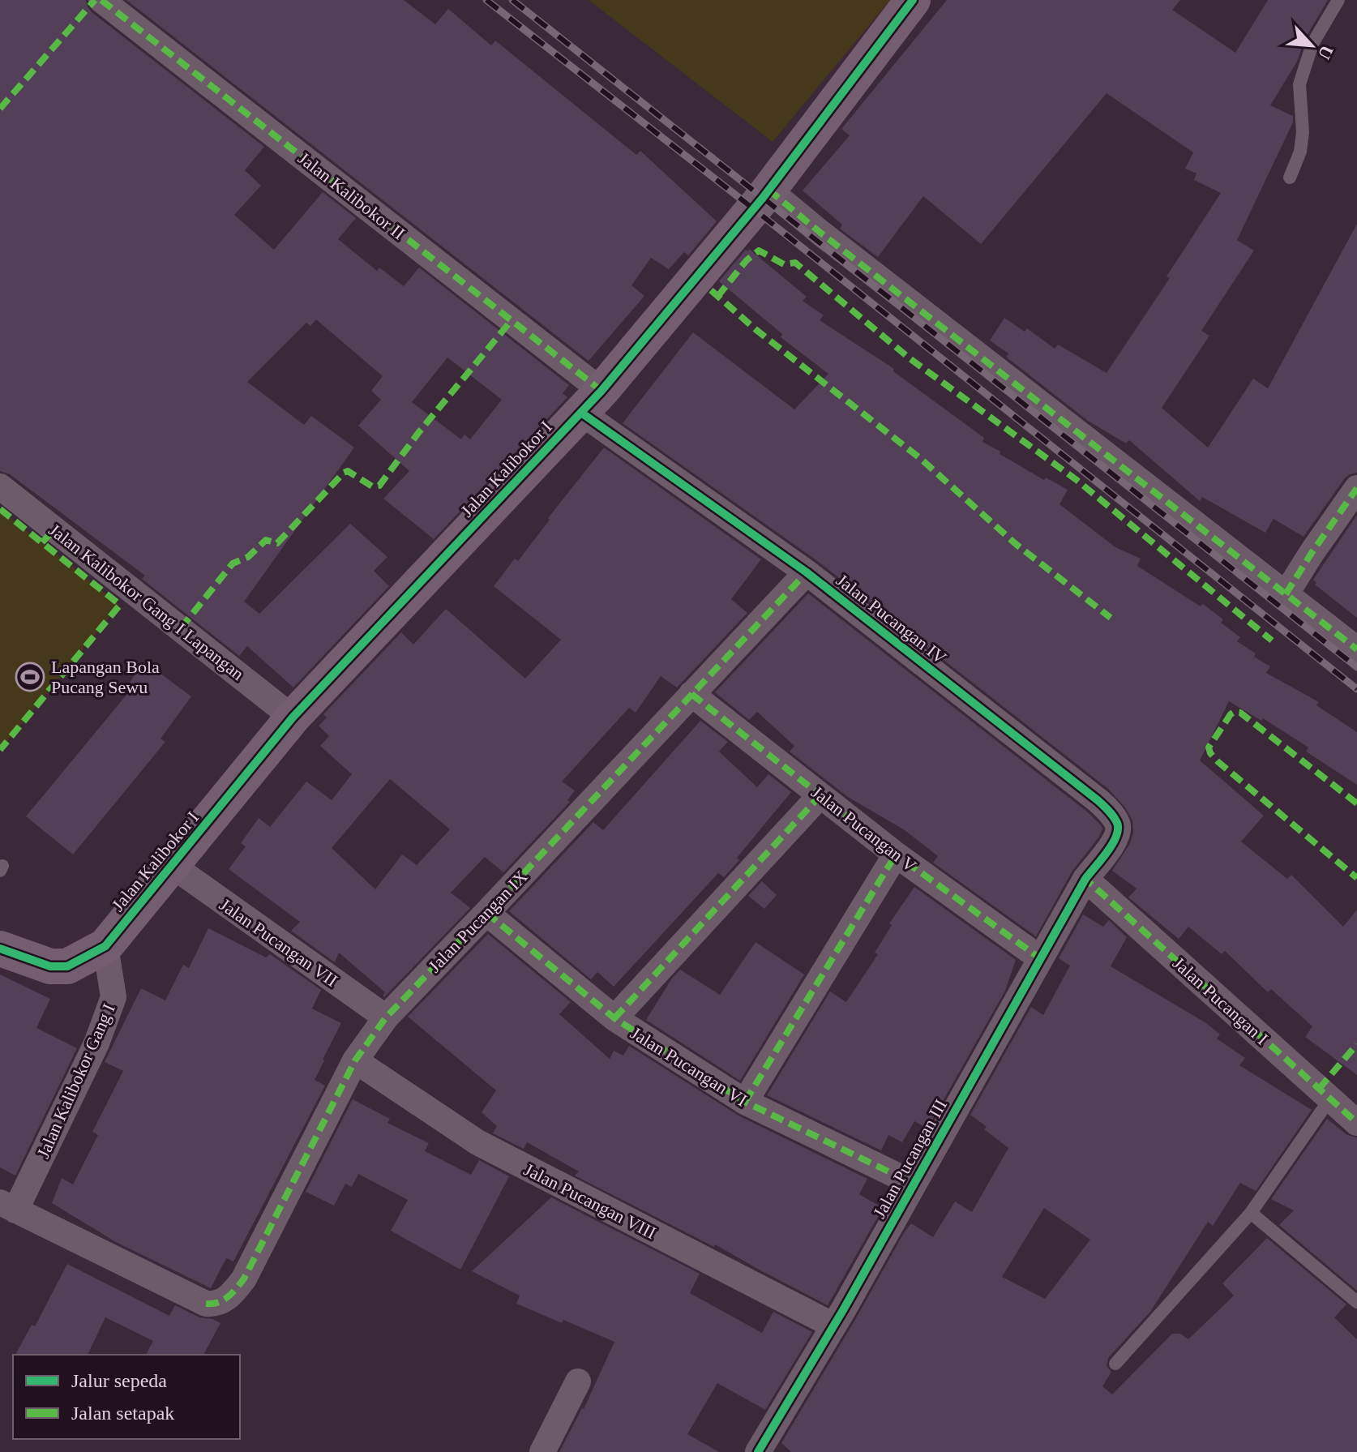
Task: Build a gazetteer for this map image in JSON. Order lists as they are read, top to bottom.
{
  "streets": {
    "street": [
      "Jalan Kalibokor II",
      "Jalan Kalibokor I",
      "Jalan Kalibokor Gang I Lapangan",
      "Jalan Pucangan IV",
      "Jalan Pucangan V",
      "Jalan Pucangan IX",
      "Jalan Pucangan VII",
      "Jalan Pucangan I",
      "Jalan Pucangan VI",
      "Jalan Kalibokor Gang I",
      "Jalan Pucangan III",
      "Jalan Pucangan VIII"
    ]
  },
  "crossings": [
    ["Jalan Kalibokor II", "Jalan Kalibokor I"],
    ["Jalan Kalibokor II", "Jalan Pucangan IV"],
    ["Jalan Kalibokor I", "Jalan Kalibokor Gang I Lapangan"],
    ["Jalan Kalibokor I", "Jalan Pucangan IV"],
    ["Jalan Kalibokor I", "Jalan Pucangan VII"],
    ["Jalan Kalibokor I", "Jalan Kalibokor Gang I"],
    ["Jalan Pucangan IV", "Jalan Pucangan IX"],
    ["Jalan Pucangan IV", "Jalan Pucangan I"],
    ["Jalan Pucangan IV", "Jalan Pucangan III"],
    ["Jalan Pucangan V", "Jalan Pucangan IX"],
    ["Jalan Pucangan V", "Jalan Pucangan III"],
    ["Jalan Pucangan IX", "Jalan Pucangan VII"],
    ["Jalan Pucangan IX", "Jalan Pucangan VI"],
    ["Jalan Pucangan IX", "Jalan Kalibokor Gang I"],
    ["Jalan Pucangan IX", "Jalan Pucangan VIII"],
    ["Jalan Pucangan I", "Jalan Pucangan III"],
    ["Jalan Pucangan VI", "Jalan Pucangan III"],
    ["Jalan Pucangan III", "Jalan Pucangan VIII"]
  ],
  "places": {
    "sports": ["Lapangan Bola Pucang Sewu"]
  },
  "legend": ["Jalur sepeda", "Jalan setapak"],
  "north": "bottom right"
}
